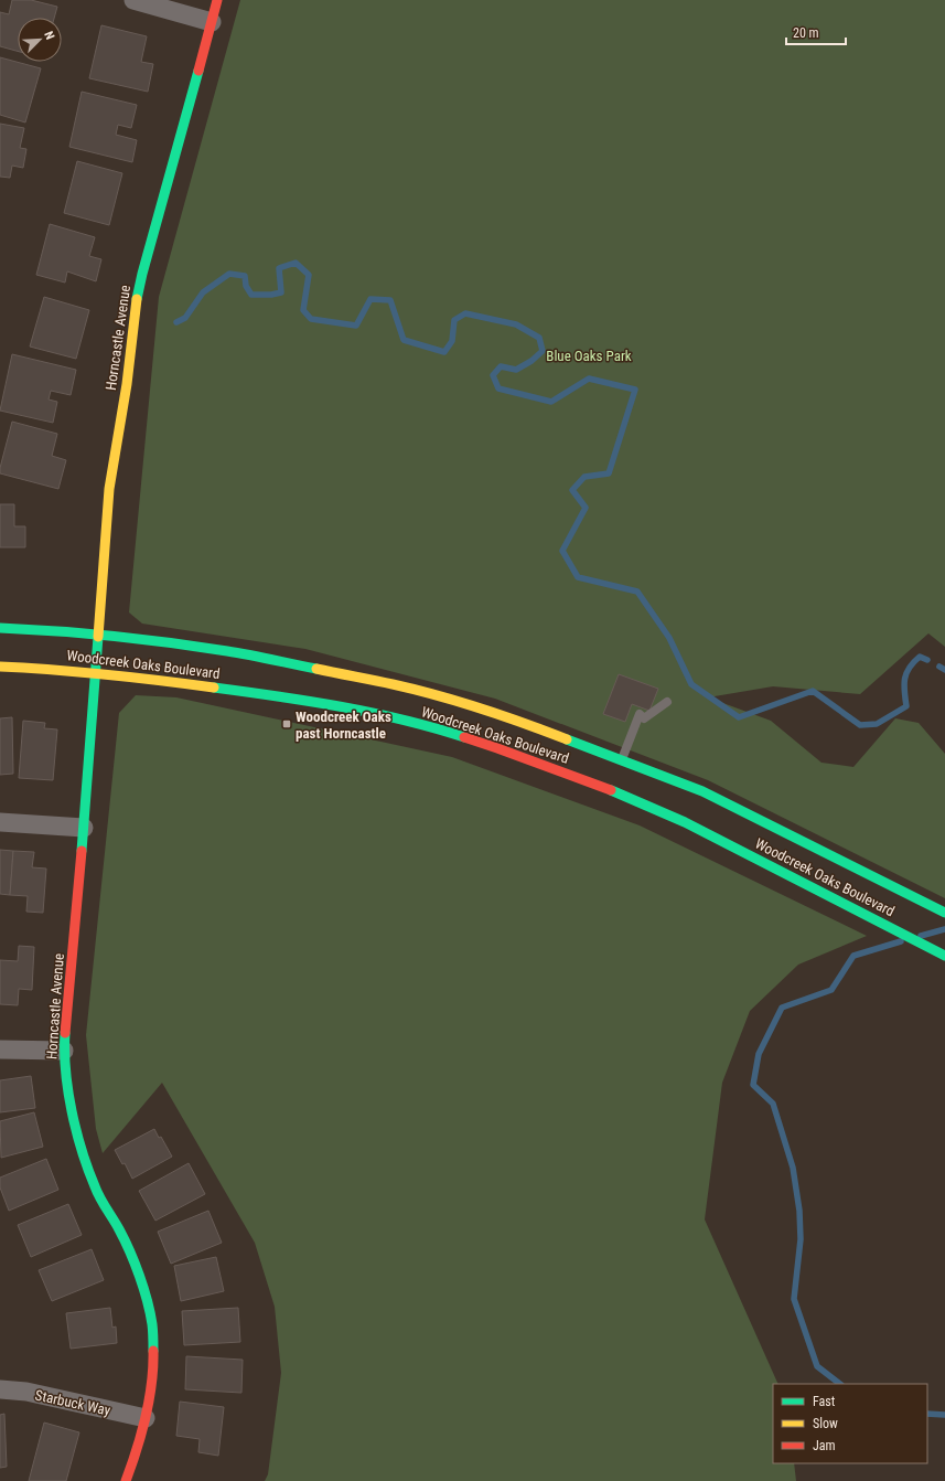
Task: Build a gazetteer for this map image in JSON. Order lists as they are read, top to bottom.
{
  "streets": {
    "main road": ["Horncastle Avenue", "Woodcreek Oaks Boulevard"],
    "street": ["Starbuck Way"]
  },
  "crossings": [
    ["Horncastle Avenue", "Woodcreek Oaks Boulevard"],
    ["Horncastle Avenue", "Starbuck Way"]
  ],
  "parks": ["Blue Oaks Park"],
  "places": {
    "transit": ["Woodcreek Oaks past Horncastle"]
  },
  "legend": ["Fast", "Slow", "Jam"],
  "scale_bar": "20 m",
  "north": "top right"
}
